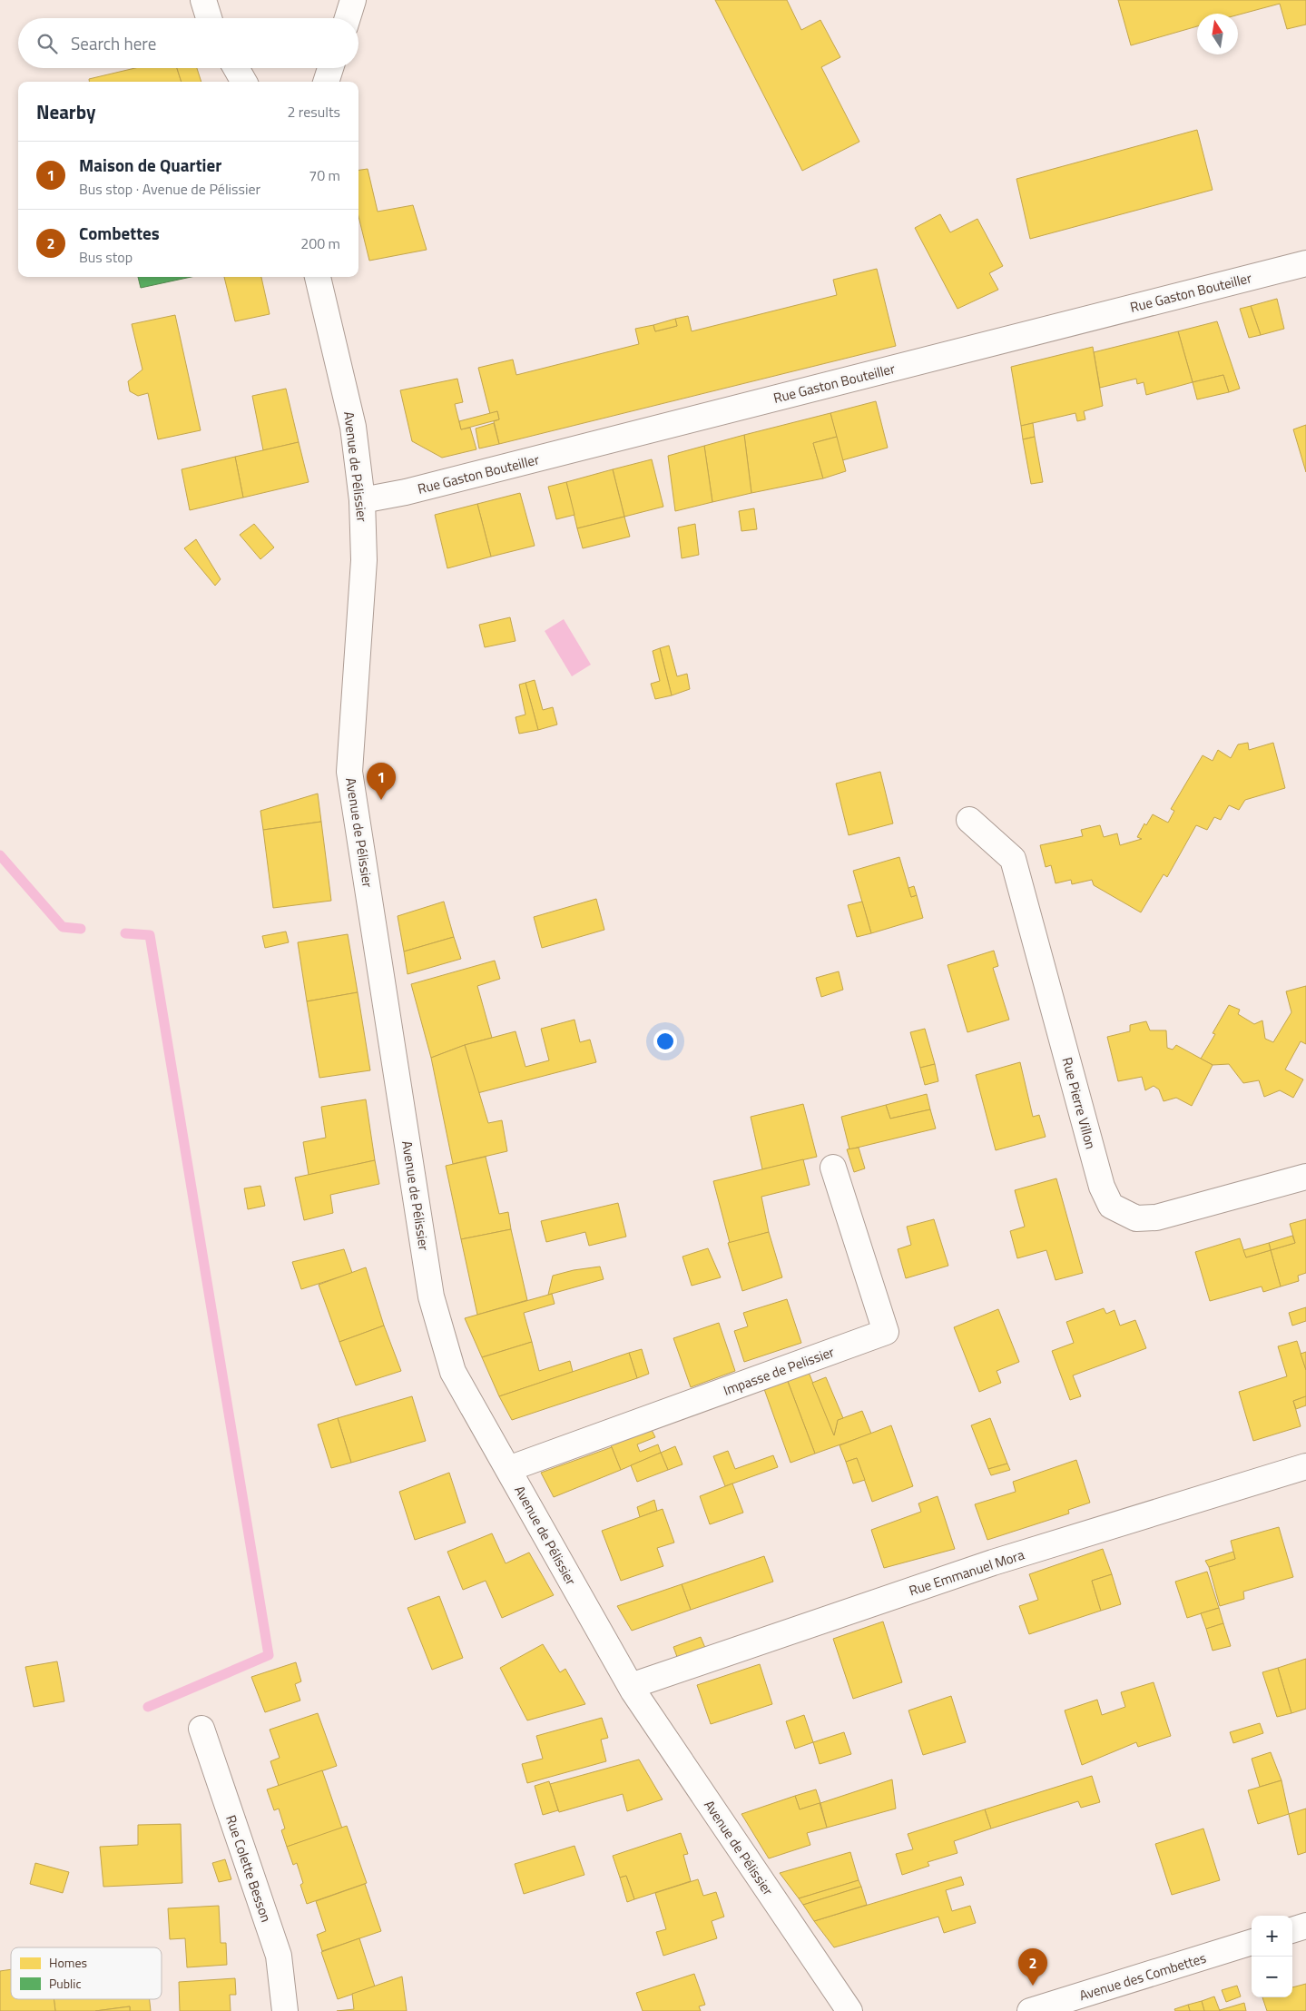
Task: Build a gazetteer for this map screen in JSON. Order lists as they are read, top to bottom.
{
  "streets": {
    "street": [
      "Rue Gaston Bouteiller",
      "Avenue de Pélissier",
      "Rue Pierre Villon",
      "Impasse de Pelissier",
      "Rue Emmanuel Mora",
      "Rue Colette Besson",
      "Avenue des Combettes"
    ]
  },
  "crossings": [
    ["Rue Gaston Bouteiller", "Avenue de Pélissier"],
    ["Avenue de Pélissier", "Impasse de Pelissier"],
    ["Avenue de Pélissier", "Rue Emmanuel Mora"]
  ],
  "legend": ["Homes", "Public"],
  "north": "top",
  "page": {
    "search": "Search here",
    "heading": ["Nearby", "2 results"],
    "list": [
      {
        "mark": "1",
        "name": "Maison de Quartier",
        "note": "Bus stop · Avenue de Pélissier",
        "value": "70 m"
      },
      {
        "mark": "2",
        "name": "Combettes",
        "note": "Bus stop",
        "value": "200 m"
      }
    ],
    "pins": ["1", "2"],
    "map_buttons": ["+", "−"]
  }
}
